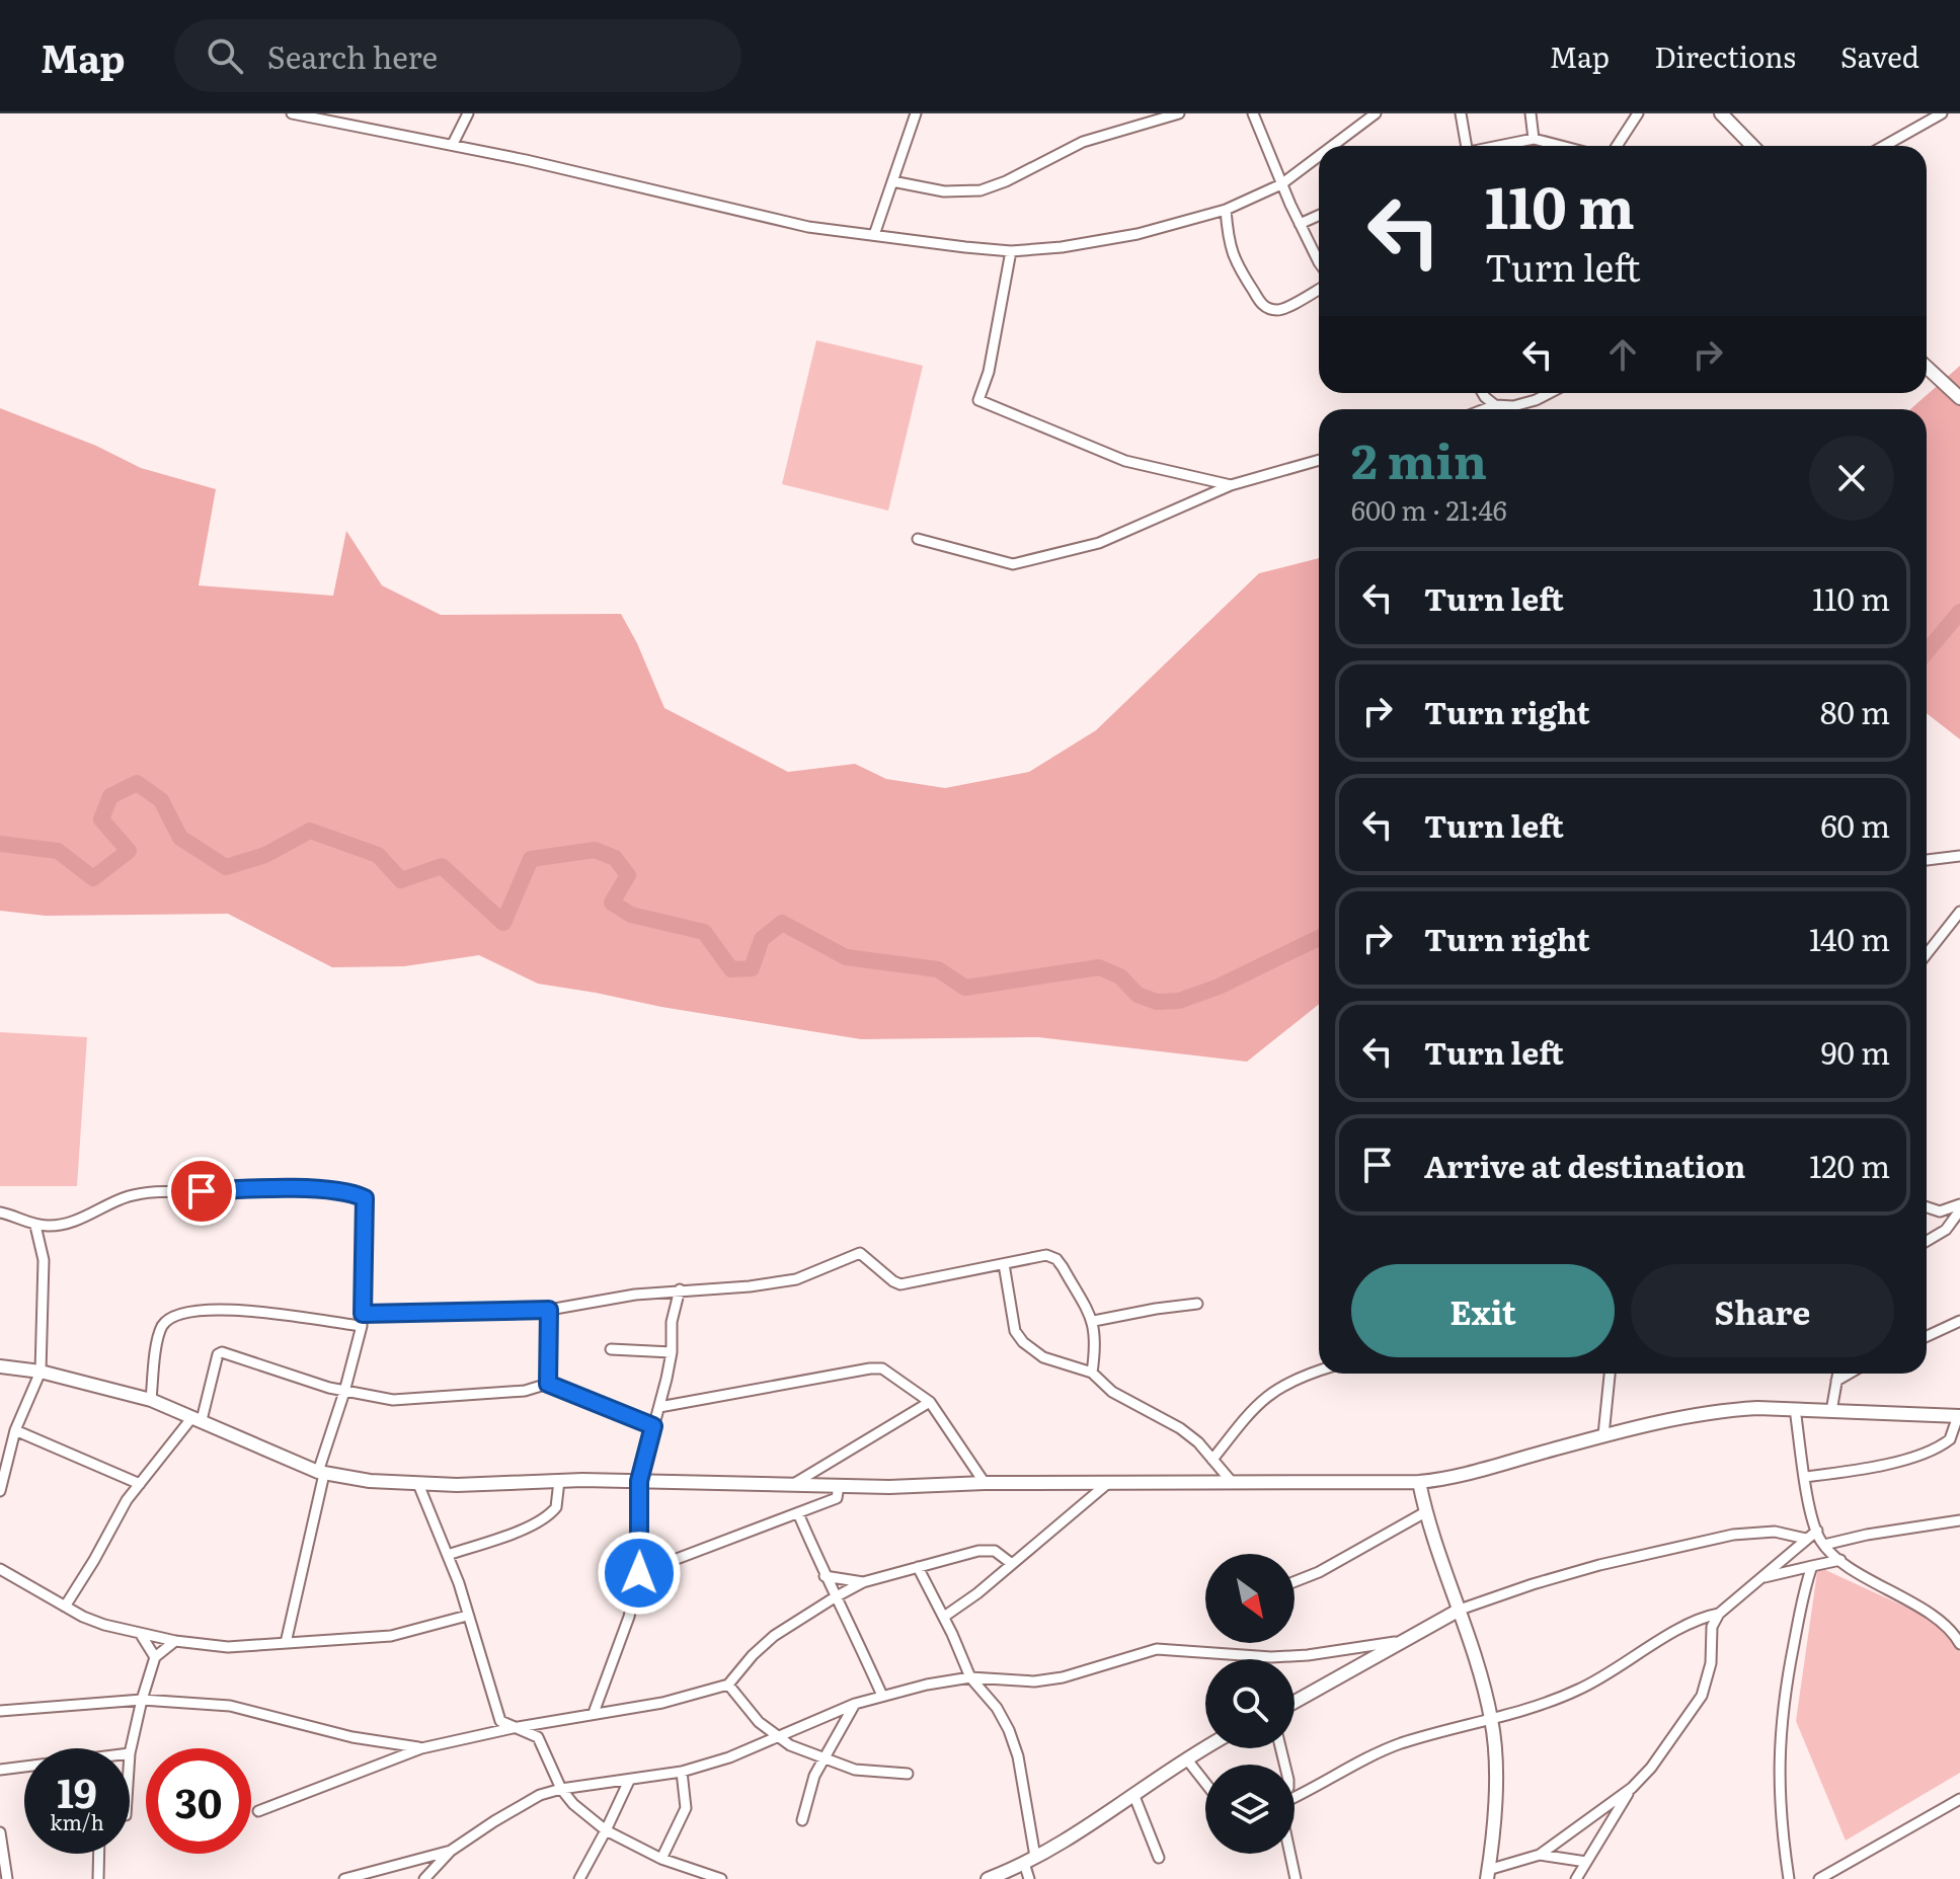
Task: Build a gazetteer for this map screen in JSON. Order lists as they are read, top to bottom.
{
  "north": "bottom right",
  "page": {
    "header": "Map",
    "search": "Search here",
    "nav": ["Map", "Directions", "Saved"],
    "turn": ["110 m", "Turn left"],
    "heading": ["2 min", "600 m · 21:46"],
    "list": [
      {
        "name": "Turn left",
        "value": "110 m"
      },
      {
        "name": "Turn right",
        "value": "80 m"
      },
      {
        "name": "Turn left",
        "value": "60 m"
      },
      {
        "name": "Turn right",
        "value": "140 m"
      },
      {
        "name": "Turn left",
        "value": "90 m"
      },
      {
        "name": "Arrive at destination",
        "value": "120 m"
      }
    ],
    "buttons": ["Exit", "Share"],
    "speed": "19 km/h",
    "limit": "30"
  }
}
